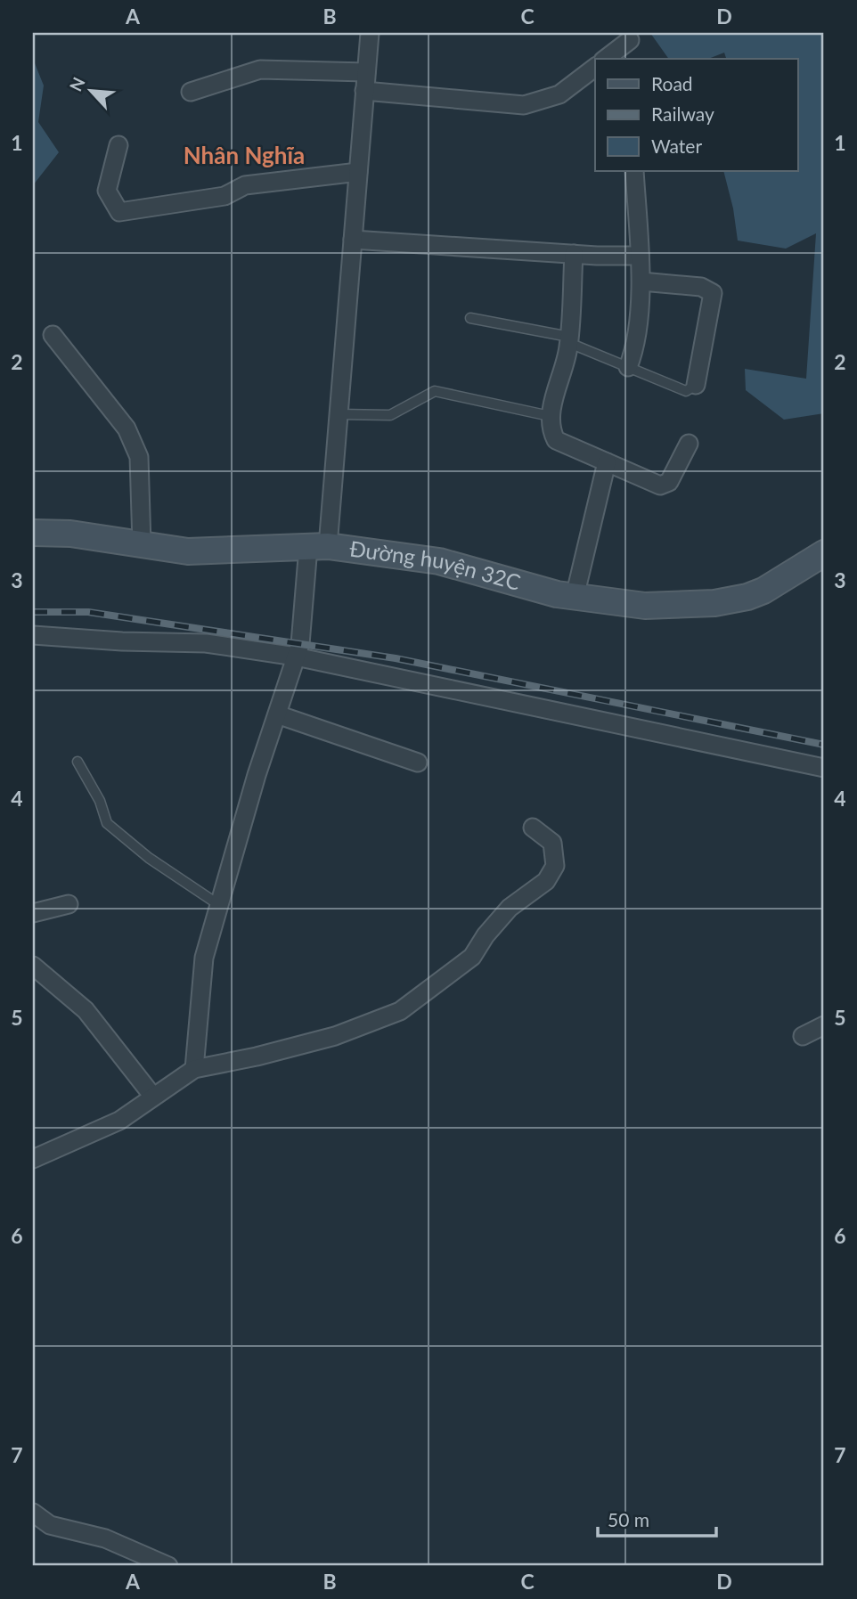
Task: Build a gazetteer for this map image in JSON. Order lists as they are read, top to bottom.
{
  "streets": {
    "street": ["Đường huyện 32C"]
  },
  "districts": ["Nhân Nghĩa"],
  "legend": ["Road", "Railway", "Water"],
  "scale_bar": "50 m",
  "north": "top left",
  "grid": {
    "columns": [
      "A",
      "B",
      "C",
      "D"
    ],
    "rows": [
      "1",
      "2",
      "3",
      "4",
      "5",
      "6",
      "7"
    ]
  }
}
